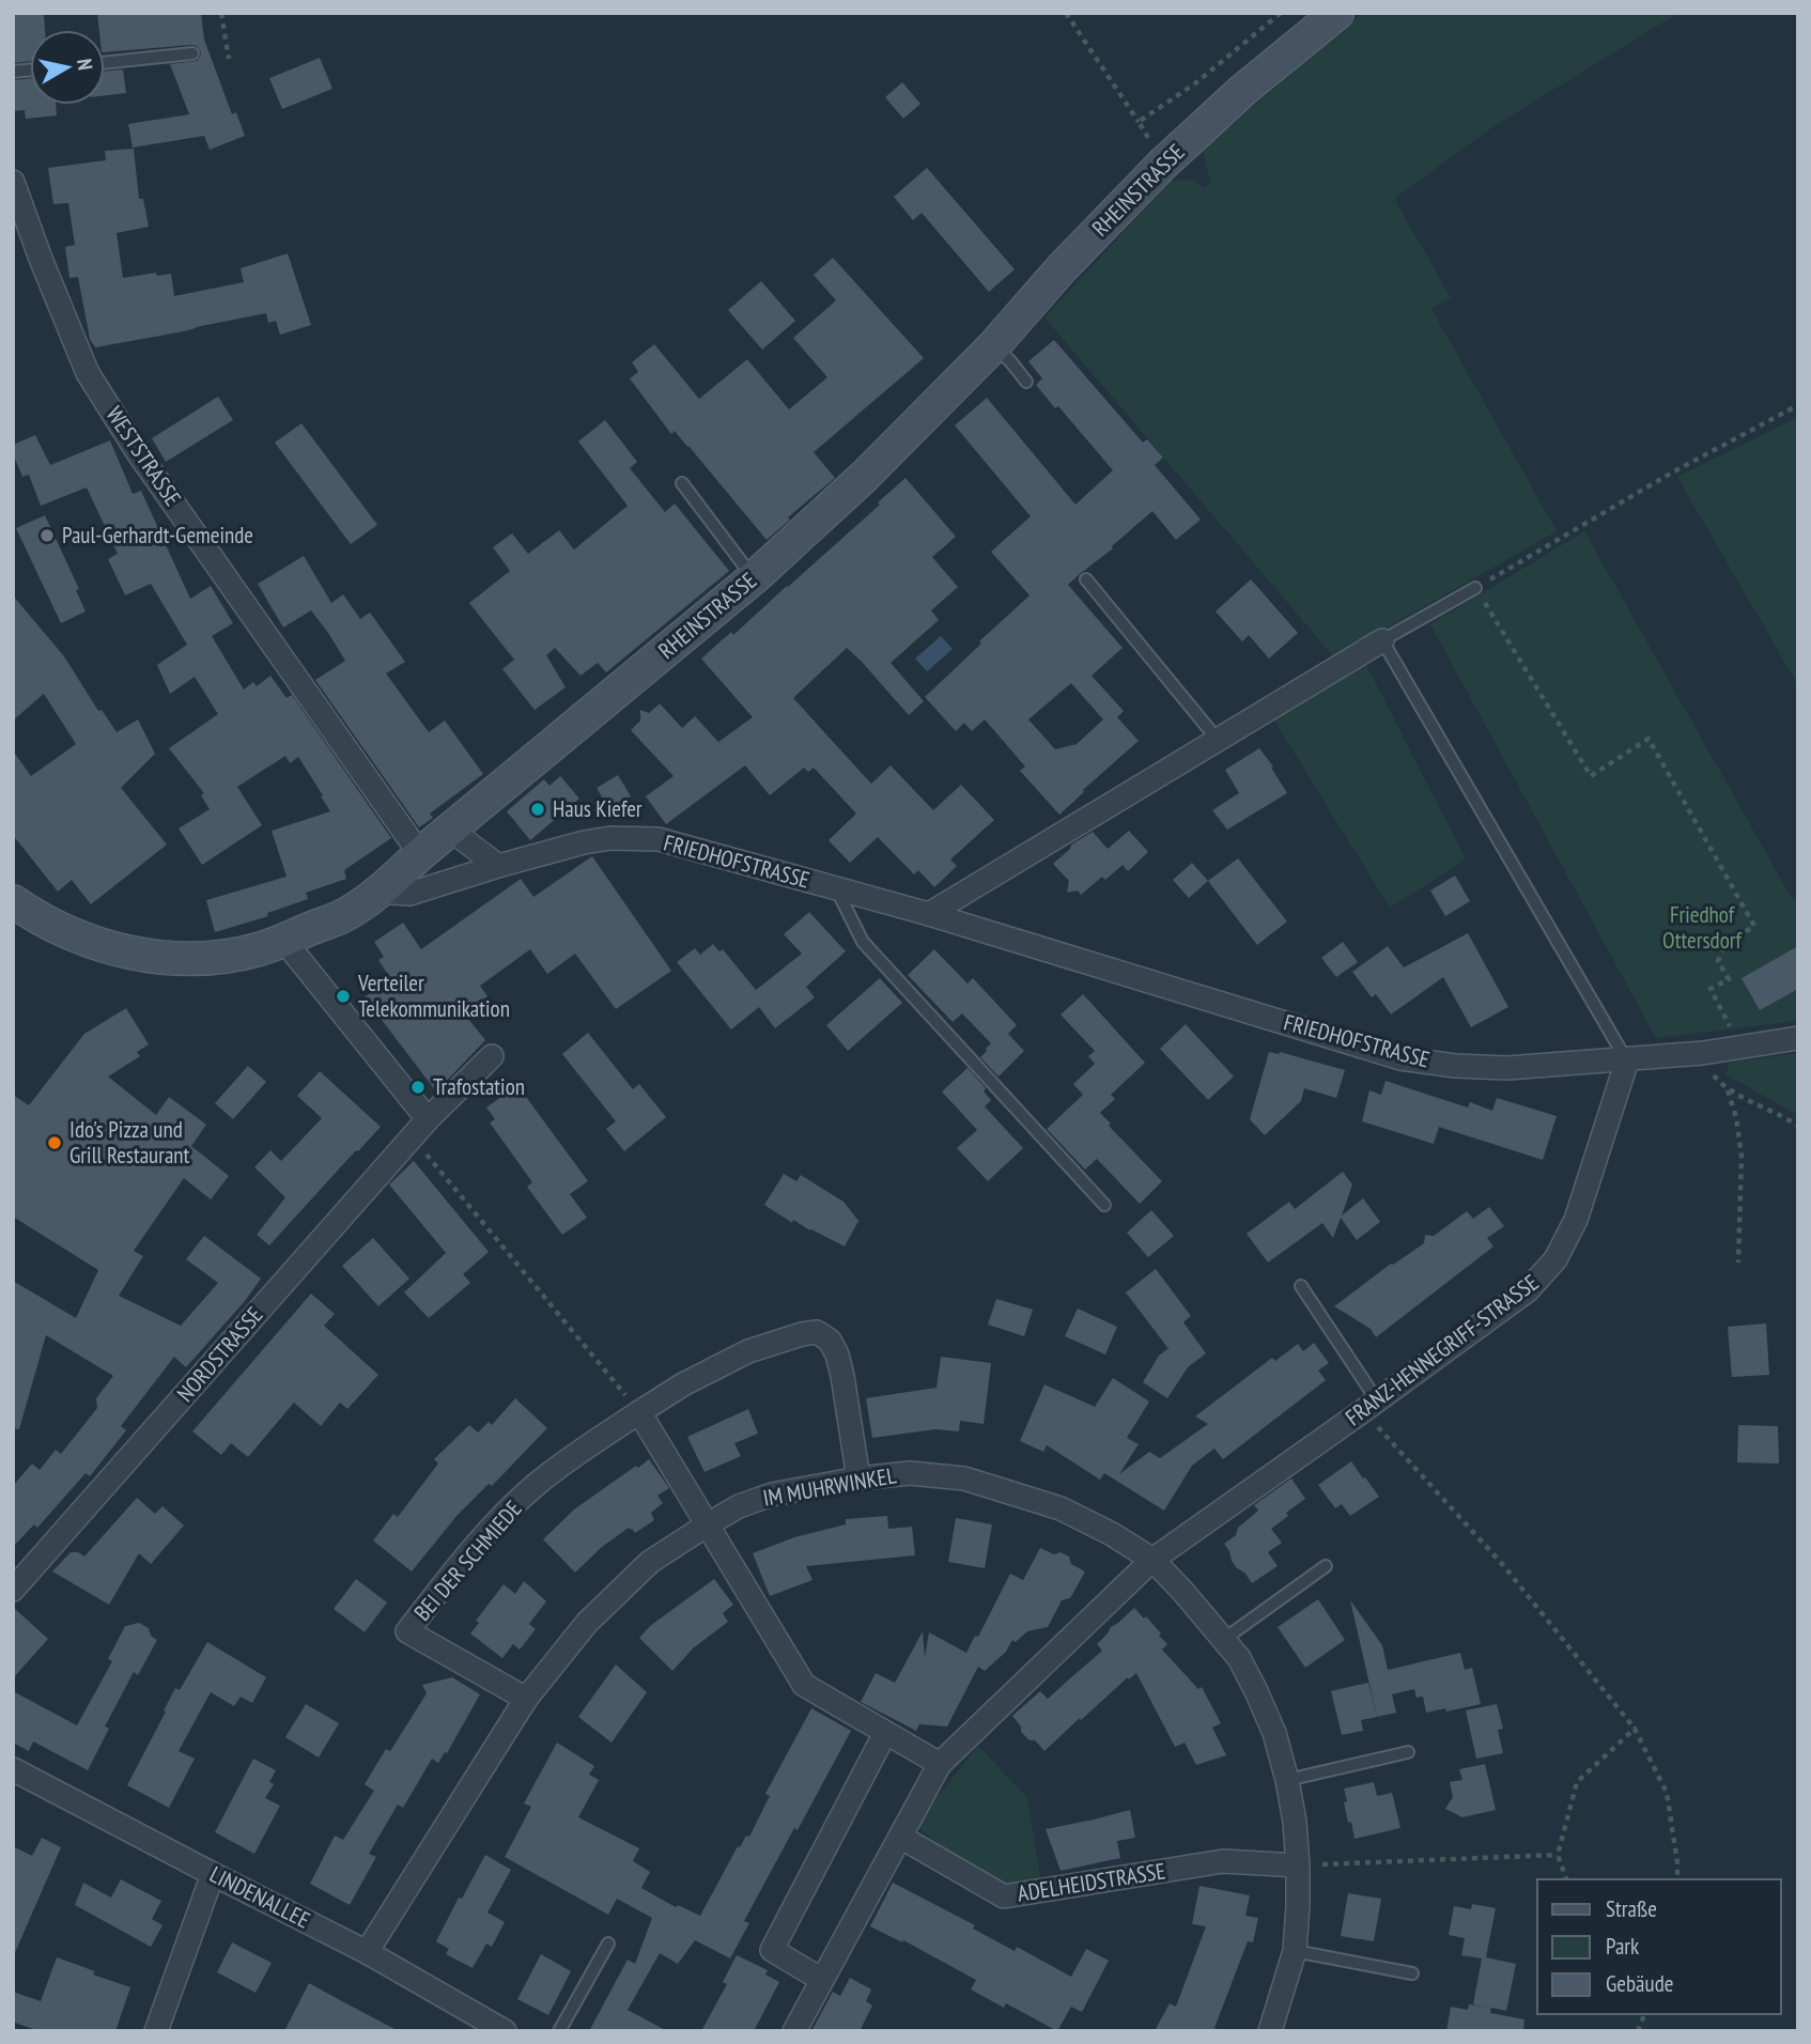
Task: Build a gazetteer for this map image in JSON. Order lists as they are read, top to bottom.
{
  "streets": {
    "main road": ["RHEINSTRASSE"],
    "street": [
      "WESTSTRASSE",
      "FRIEDHOFSTRASSE",
      "FRANZ-HENNEGRIFF-STRASSE",
      "NORDSTRASSE",
      "IM MUHRWINKEL",
      "BEI DER SCHMIEDE",
      "ADELHEIDSTRASSE",
      "LINDENALLEE"
    ]
  },
  "crossings": [
    ["RHEINSTRASSE", "WESTSTRASSE"],
    ["RHEINSTRASSE", "FRIEDHOFSTRASSE"],
    ["FRIEDHOFSTRASSE", "FRANZ-HENNEGRIFF-STRASSE"],
    ["FRANZ-HENNEGRIFF-STRASSE", "IM MUHRWINKEL"],
    ["IM MUHRWINKEL", "BEI DER SCHMIEDE"],
    ["IM MUHRWINKEL", "ADELHEIDSTRASSE"],
    ["IM MUHRWINKEL", "LINDENALLEE"]
  ],
  "parks": ["Friedhof Ottersdorf"],
  "places": [
    "Paul-Gerhardt-Gemeinde",
    "Haus Kiefer",
    "Verteiler Telekommunikation",
    "Trafostation",
    "Ido's Pizza und Grill Restaurant"
  ],
  "legend": ["Straße", "Park", "Gebäude"],
  "north": "right"
}
